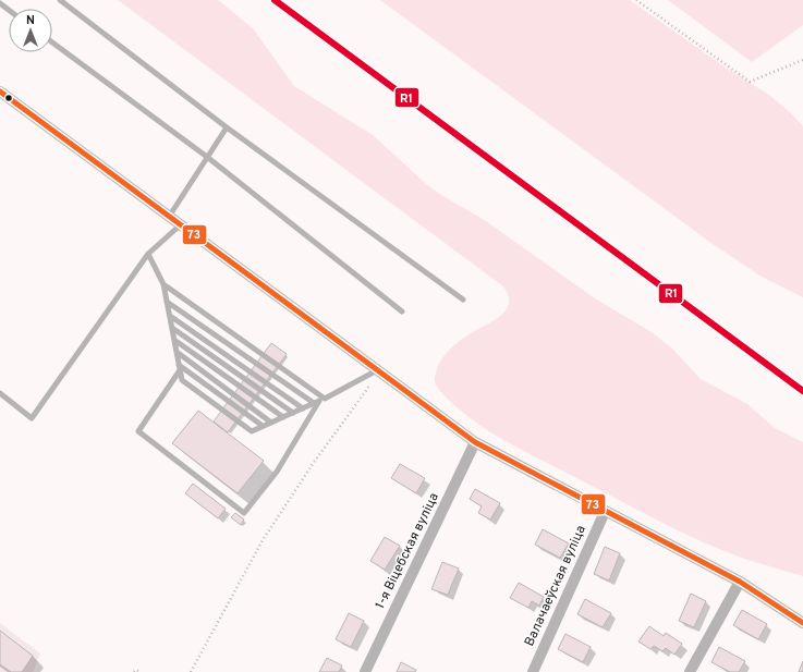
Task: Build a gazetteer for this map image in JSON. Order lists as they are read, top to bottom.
{
  "streets": {
    "street": ["1-я Віцебская вуліца", "Валачаеўская вуліца"]
  },
  "lines": ["transit line R1", "transit line 73"],
  "north": "top"
}
